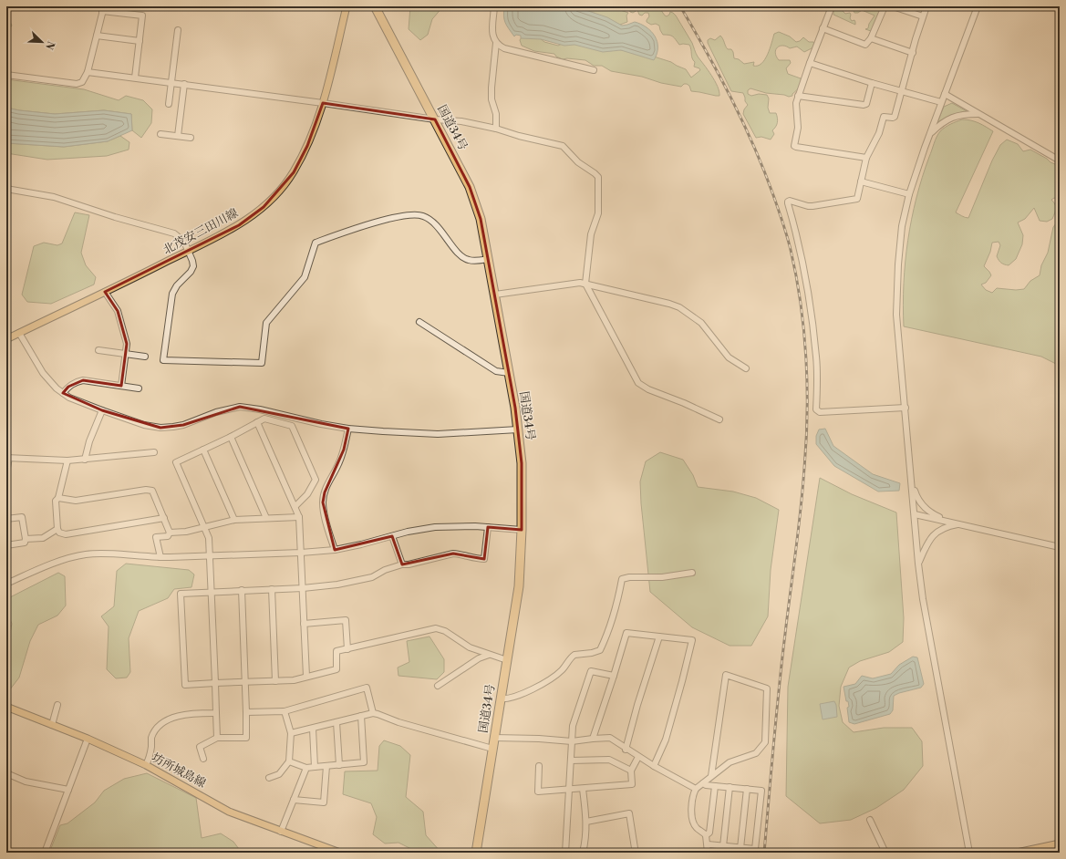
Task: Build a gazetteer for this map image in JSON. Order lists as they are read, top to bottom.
{
  "streets": {
    "highway": ["国道34号"],
    "main road": ["北茂安三田川線", "坊所城島線"]
  },
  "north": "bottom right"
}
